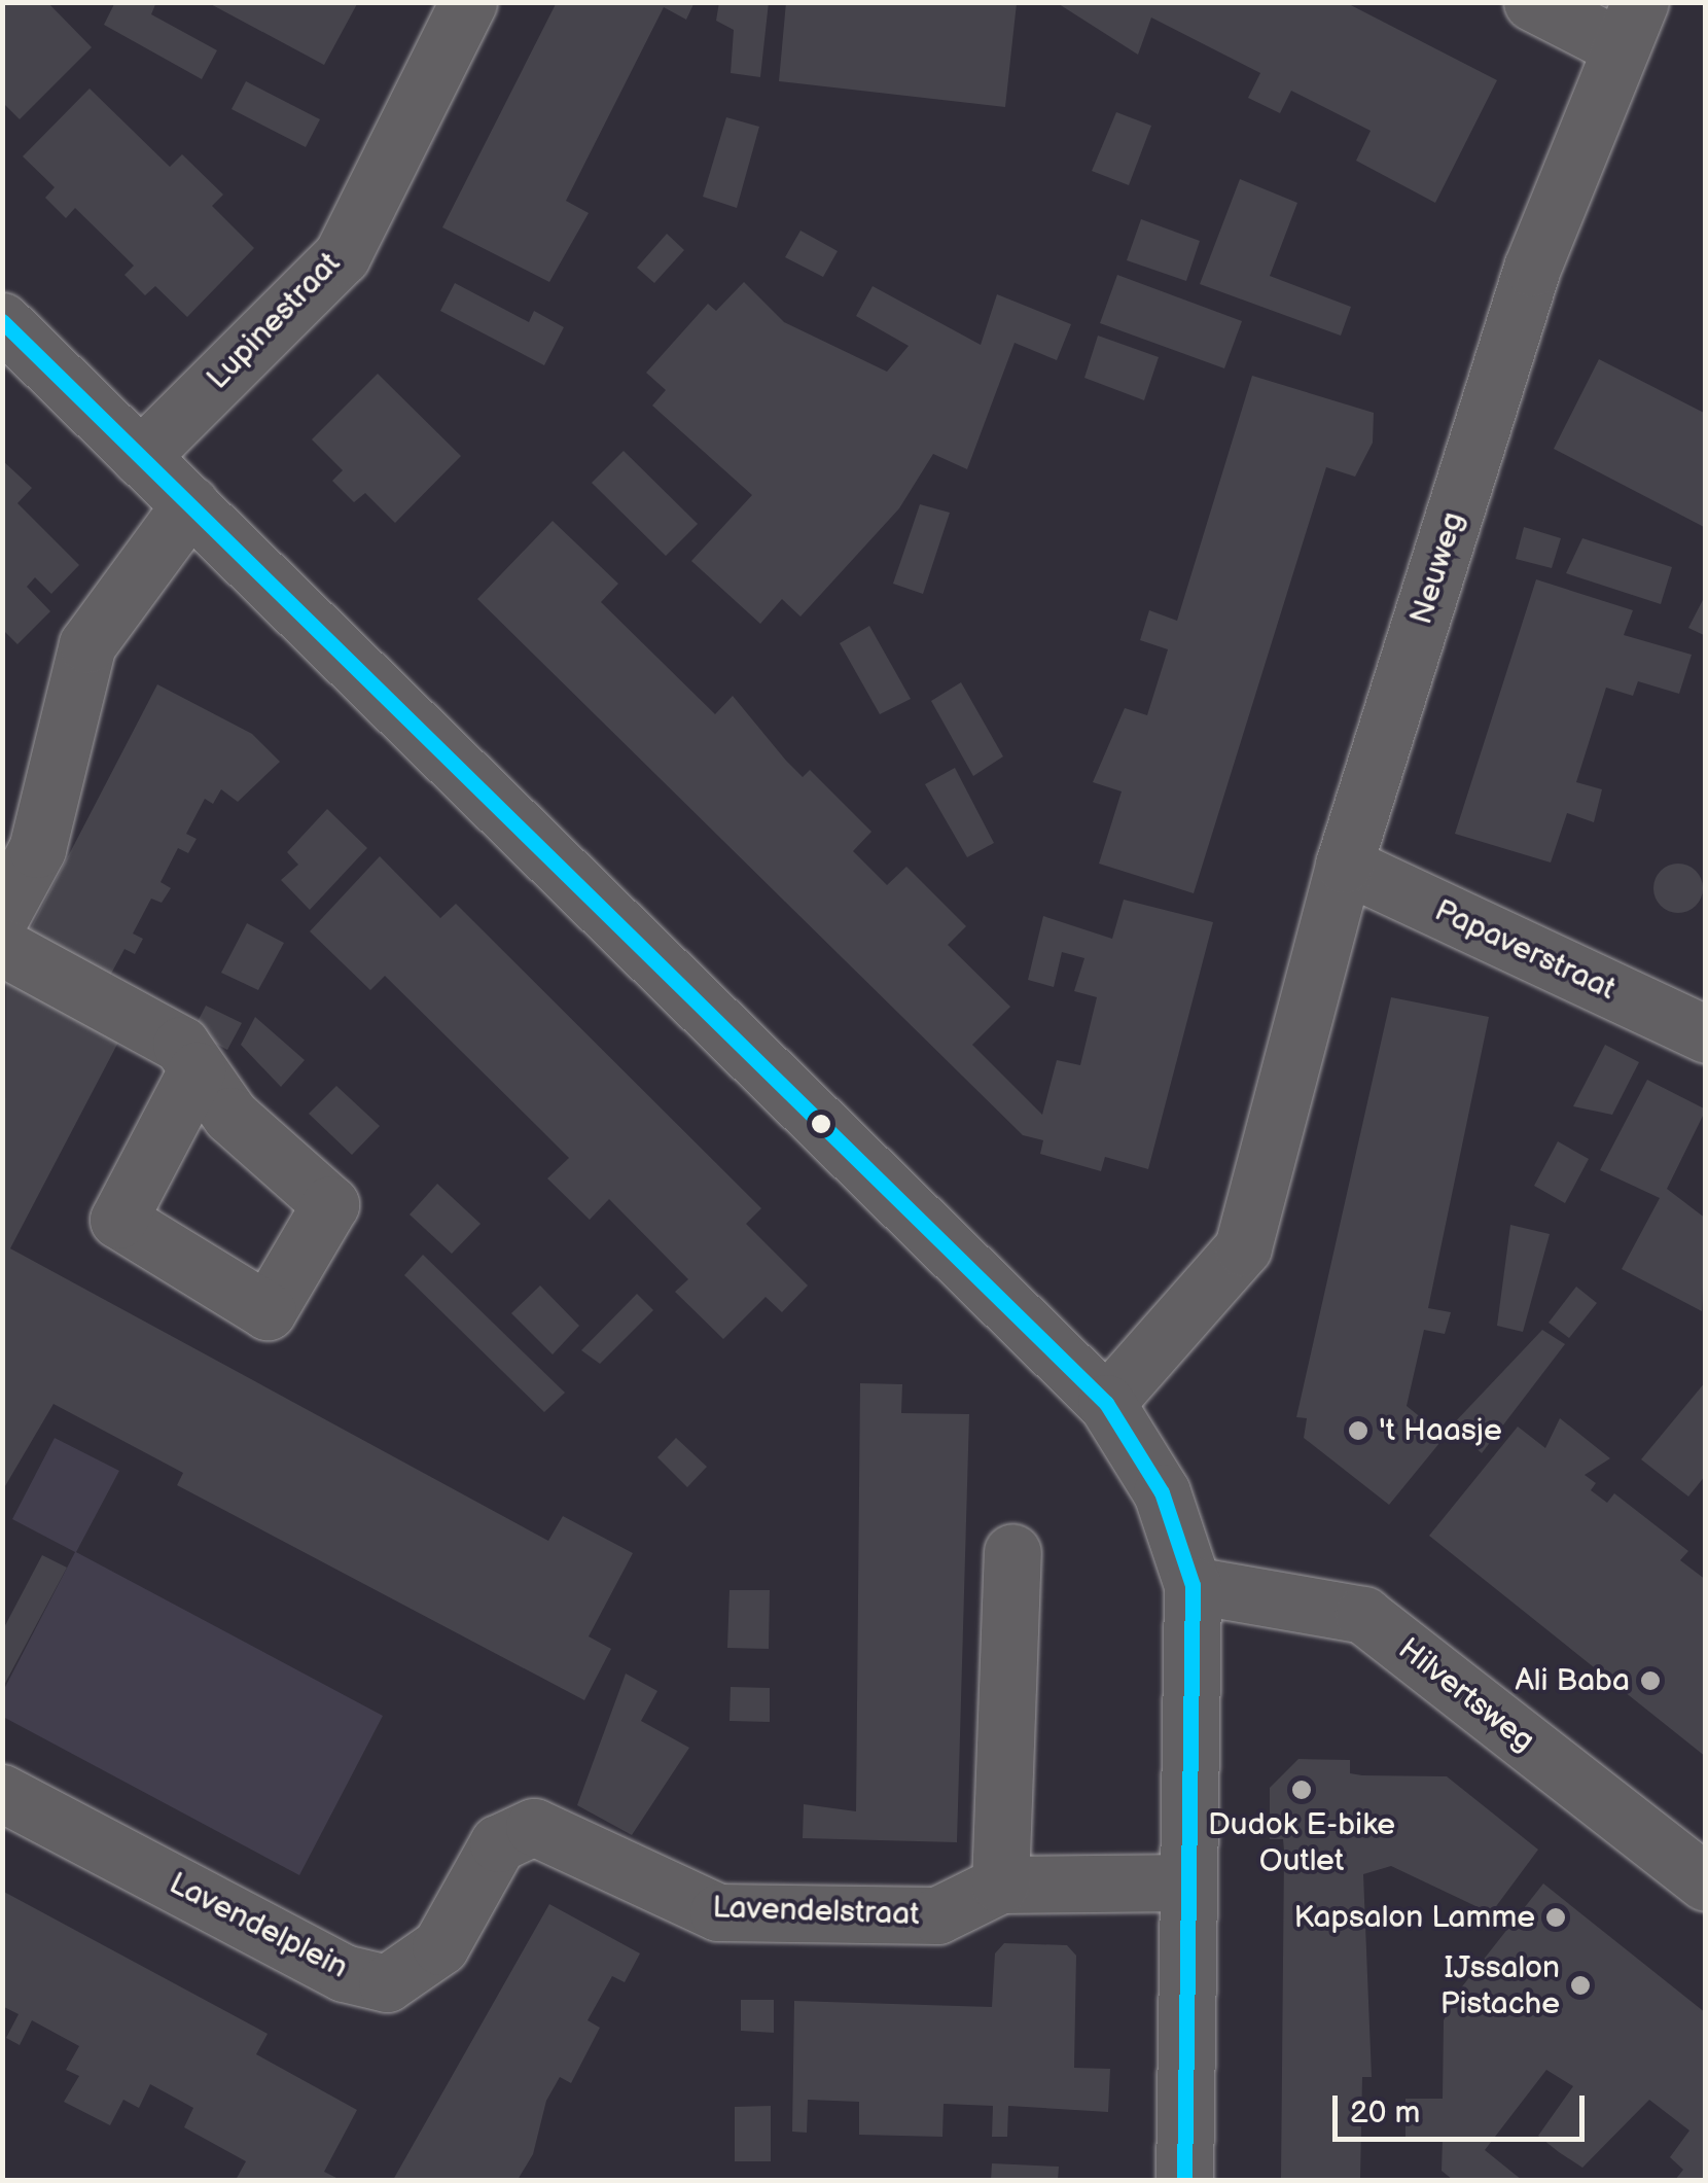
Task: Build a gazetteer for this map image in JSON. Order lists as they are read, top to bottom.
{
  "streets": {
    "street": [
      "Lupinestraat",
      "Neuweg",
      "Papaverstraat",
      "Hilvertsweg",
      "Lavendelstraat",
      "Lavendelplein"
    ]
  },
  "crossings": [
    ["Neuweg", "Papaverstraat"],
    ["Lavendelstraat", "Lavendelplein"]
  ],
  "places": [
    "'t Haasje",
    "Ali Baba",
    "Dudok E-bike Outlet",
    "Kapsalon Lamme",
    "IJssalon Pistache"
  ],
  "scale_bar": "20 m"
}
